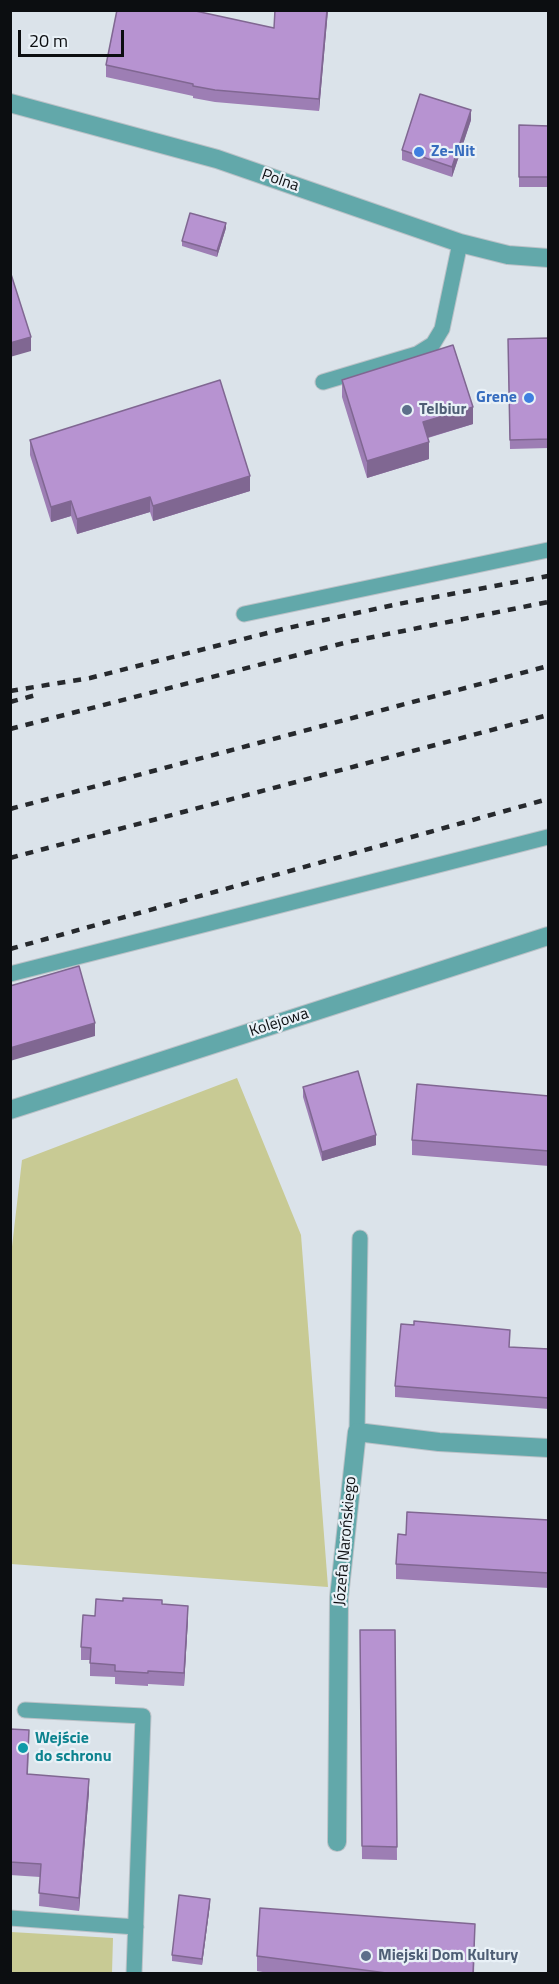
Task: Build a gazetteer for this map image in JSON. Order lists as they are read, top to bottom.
{
  "streets": {
    "street": ["Polna", "Kolejowa", "Józefa Narońskiego"]
  },
  "places": [
    "Ze-Nit",
    "Grene",
    "Telbiur",
    "Wejście do schronu",
    "Miejski Dom Kultury"
  ],
  "scale_bar": "20 m"
}
